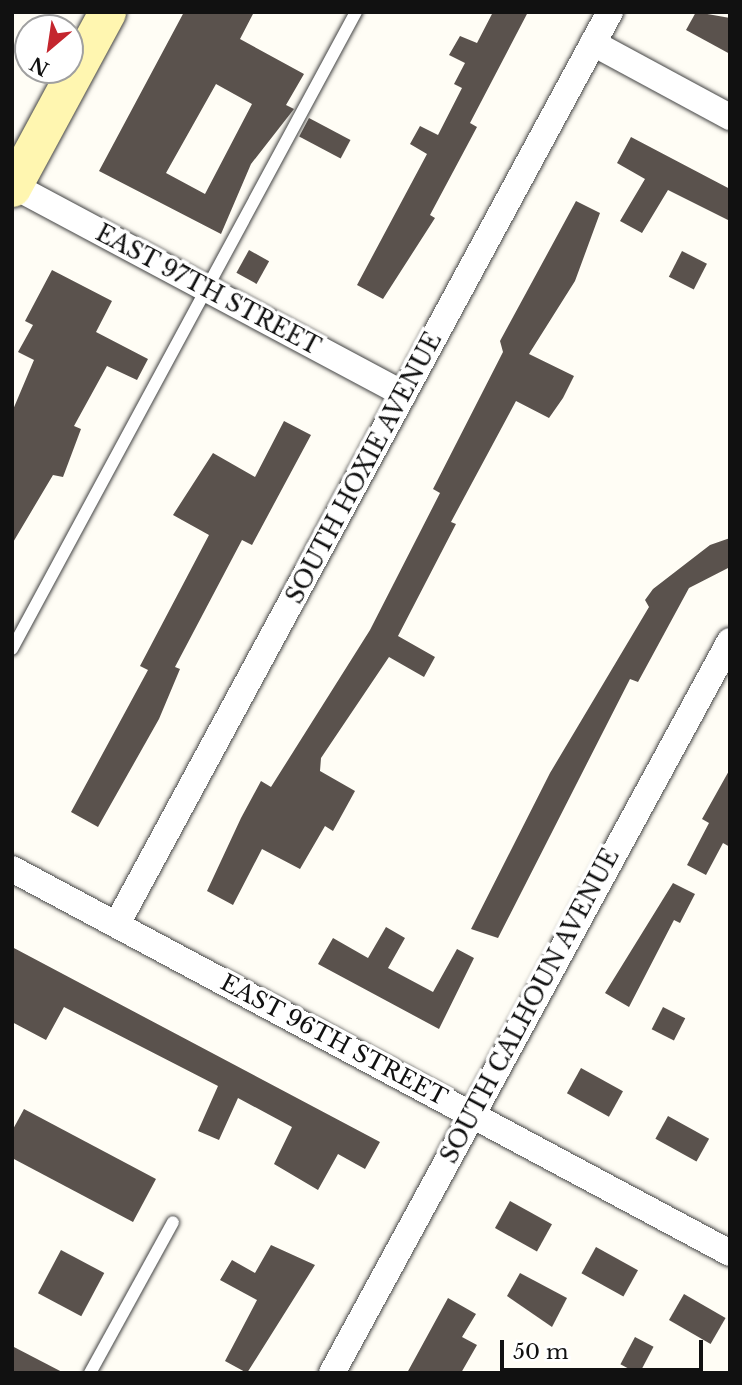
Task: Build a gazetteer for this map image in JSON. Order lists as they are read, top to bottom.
{
  "streets": {
    "street": [
      "EAST 97TH STREET",
      "SOUTH HOXIE AVENUE",
      "SOUTH CALHOUN AVENUE",
      "EAST 96TH STREET"
    ]
  },
  "crossings": [
    ["EAST 97TH STREET", "SOUTH HOXIE AVENUE"],
    ["SOUTH HOXIE AVENUE", "EAST 96TH STREET"],
    ["SOUTH CALHOUN AVENUE", "EAST 96TH STREET"]
  ],
  "scale_bar": "50 m",
  "north": "bottom left"
}
